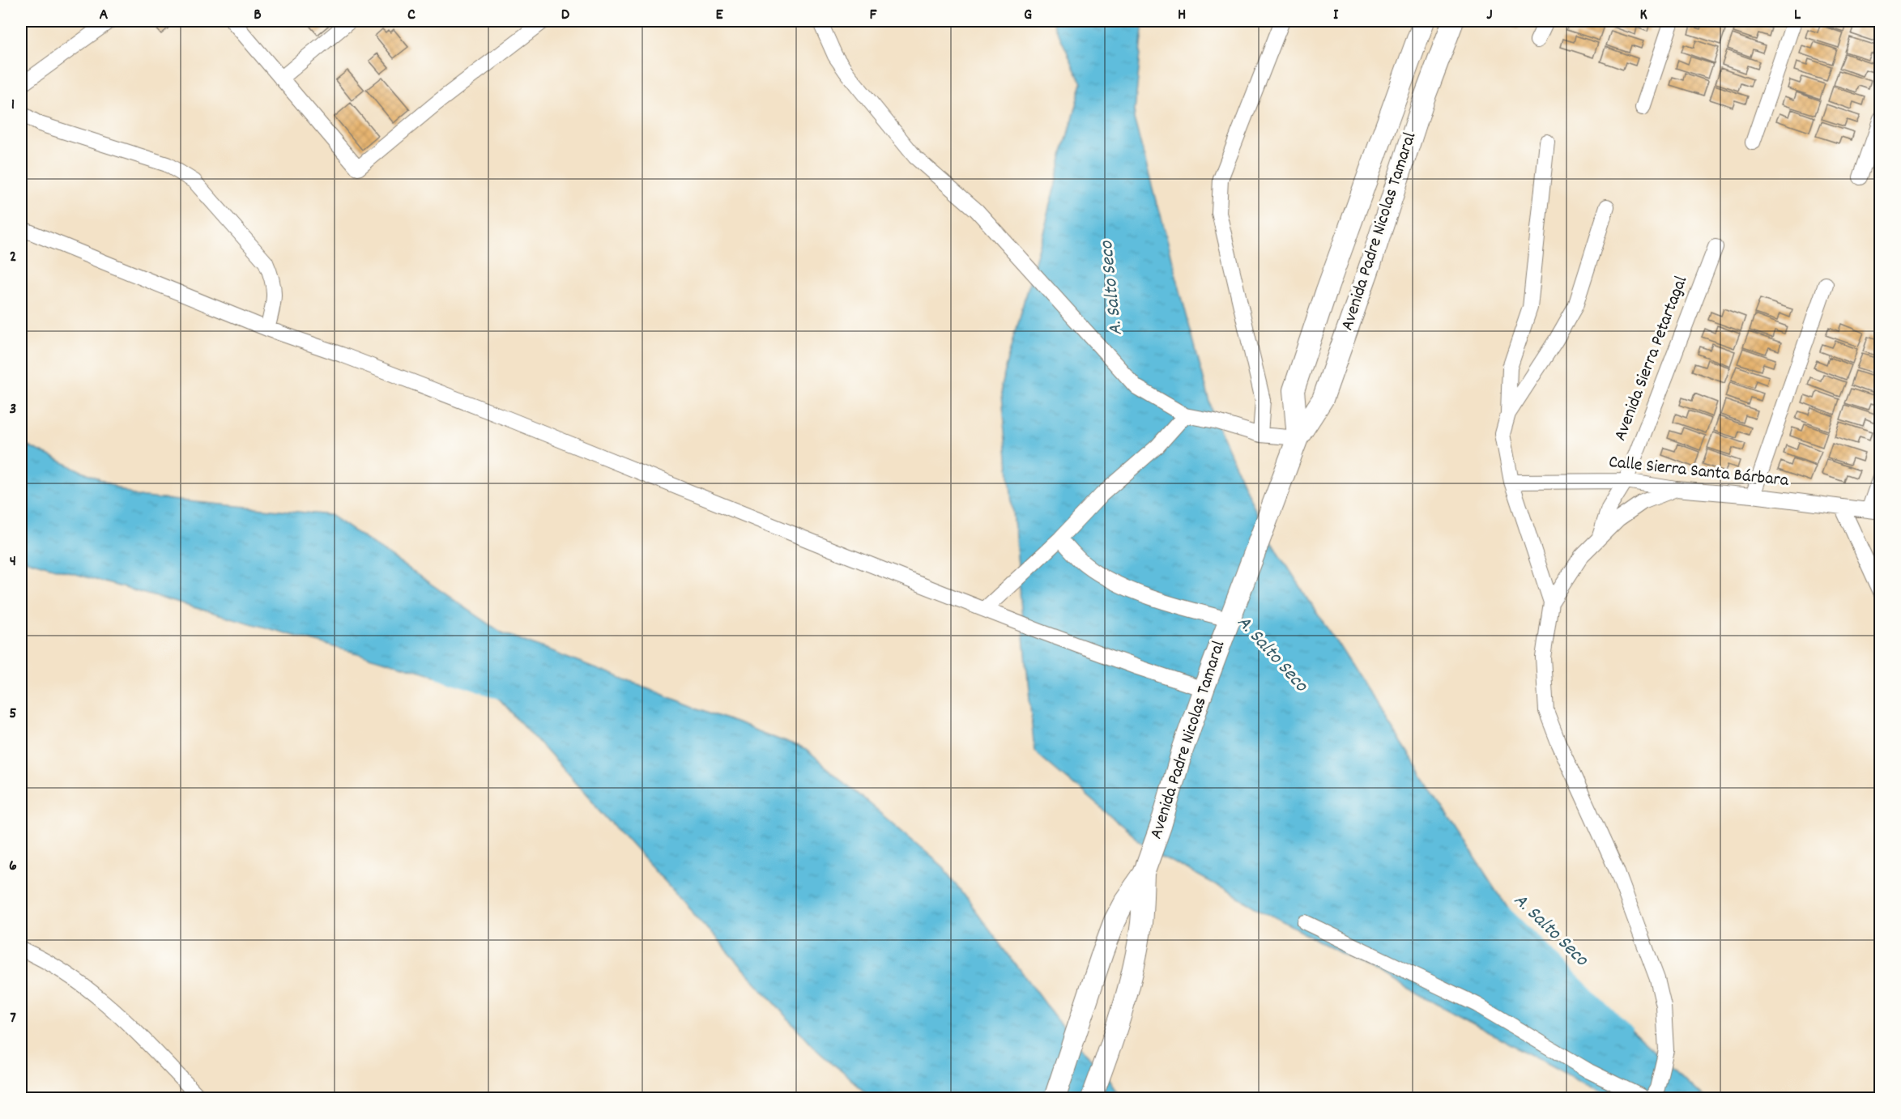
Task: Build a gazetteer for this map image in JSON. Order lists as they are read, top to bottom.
{
  "streets": {
    "street": ["Avenida Padre Nicolas Tamaral", "Avenida Sierra Petartagal", "Calle Sierra Santa Bárbara"]
  },
  "crossings": [
    ["Avenida Sierra Petartagal", "Calle Sierra Santa Bárbara"]
  ],
  "water": ["A. Salto Seco"],
  "grid": {
    "columns": [
      "A",
      "B",
      "C",
      "D",
      "E",
      "F",
      "G",
      "H",
      "I",
      "J",
      "K",
      "L"
    ],
    "rows": [
      "1",
      "2",
      "3",
      "4",
      "5",
      "6",
      "7"
    ]
  }
}
